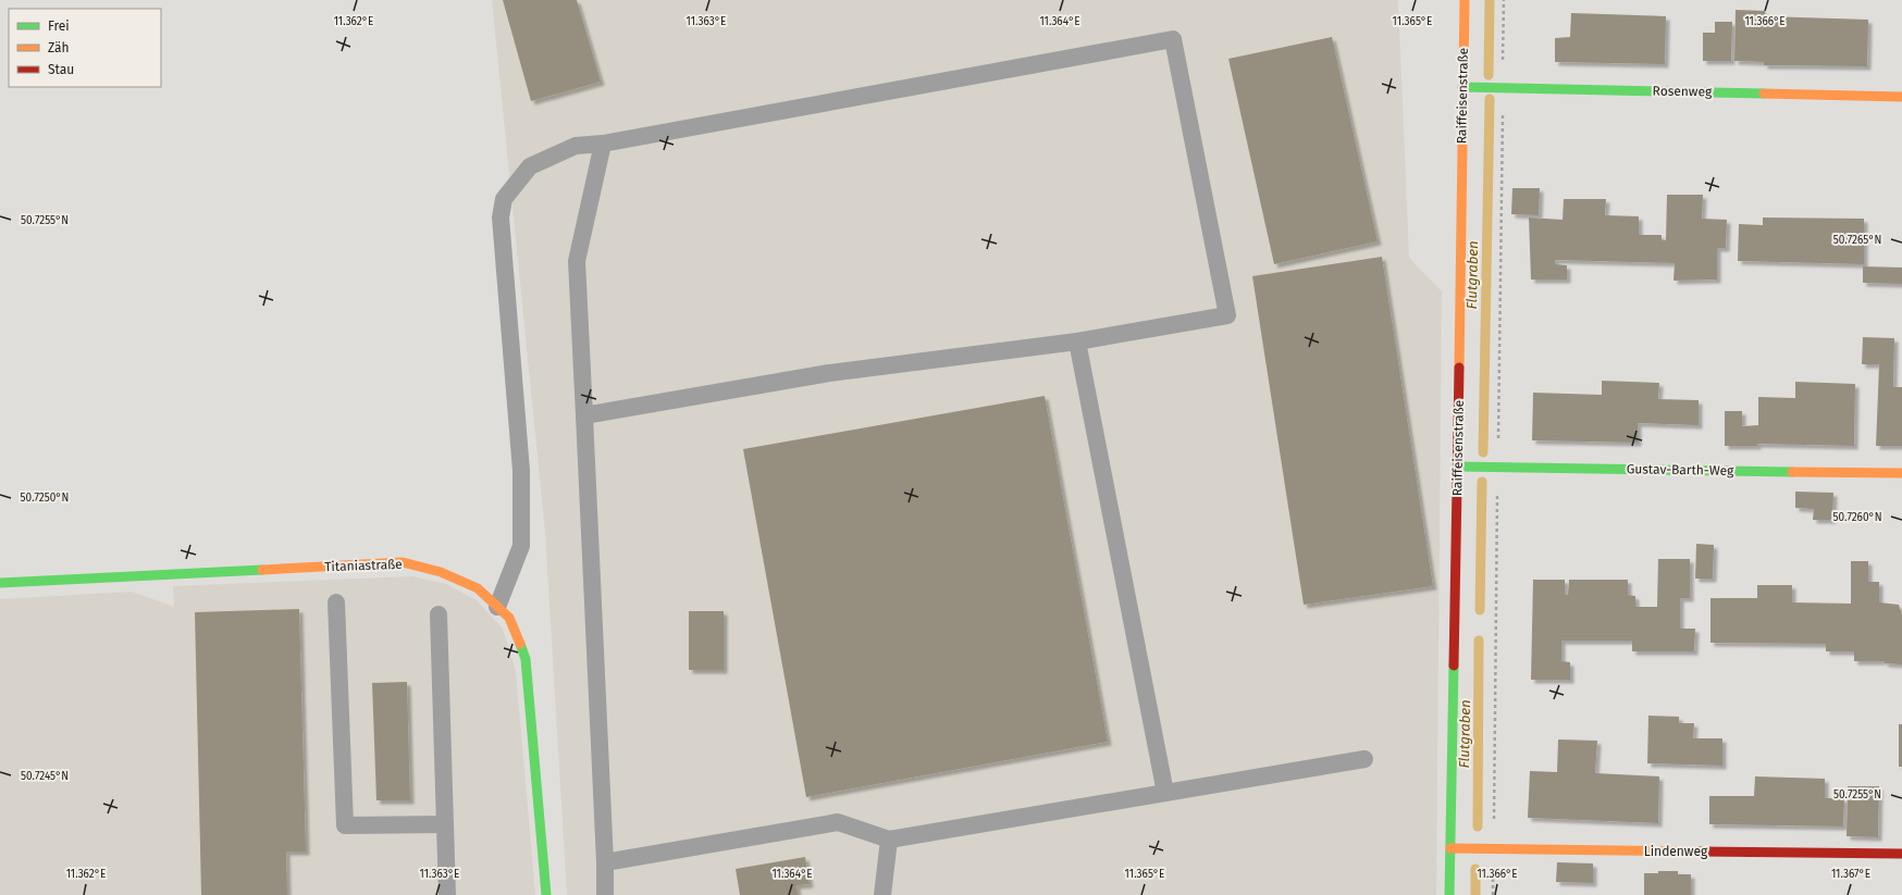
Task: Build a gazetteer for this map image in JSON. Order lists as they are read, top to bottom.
{
  "streets": {
    "street": [
      "Rosenweg",
      "Raiffeisenstraße",
      "Gustav-Barth-Weg",
      "Titaniastraße",
      "Lindenweg"
    ]
  },
  "crossings": [
    ["Rosenweg", "Raiffeisenstraße"],
    ["Raiffeisenstraße", "Gustav-Barth-Weg"],
    ["Raiffeisenstraße", "Lindenweg"]
  ],
  "water": ["Flutgraben"],
  "legend": ["Frei", "Zäh", "Stau"],
  "coordinates": [
    "11.362°E",
    "11.363°E",
    "11.364°E",
    "11.365°E",
    "11.366°E",
    "50.7255°N",
    "50.7265°N",
    "50.7250°N",
    "50.7260°N",
    "50.7245°N",
    "11.367°E"
  ]
}
